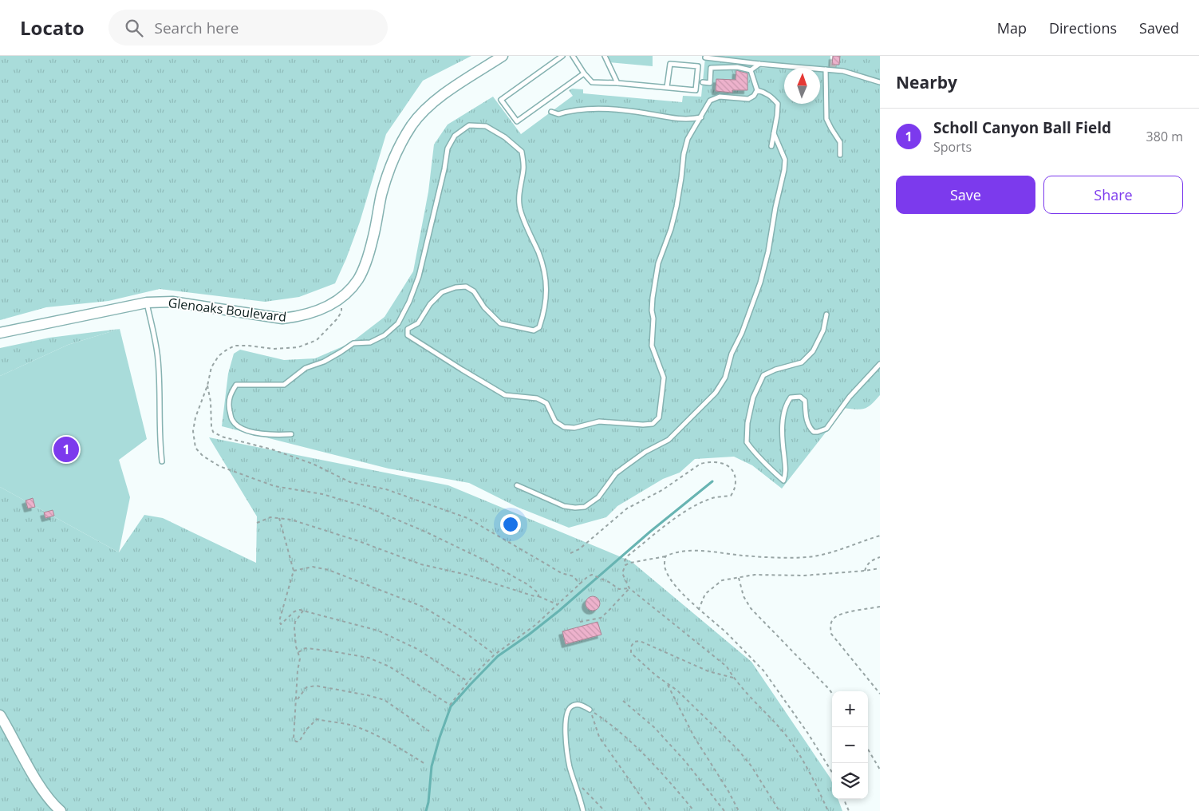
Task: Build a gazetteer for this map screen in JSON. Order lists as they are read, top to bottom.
{
  "streets": {
    "street": ["Glenoaks Boulevard"]
  },
  "north": "top",
  "page": {
    "header": "Locato",
    "search": "Search here",
    "nav": ["Map", "Directions", "Saved"],
    "heading": "Nearby",
    "list": [
      {
        "mark": "1",
        "name": "Scholl Canyon Ball Field",
        "note": "Sports",
        "value": "380 m"
      }
    ],
    "buttons": ["Save", "Share"],
    "pins": "1",
    "map_buttons": ["+", "−"]
  }
}
